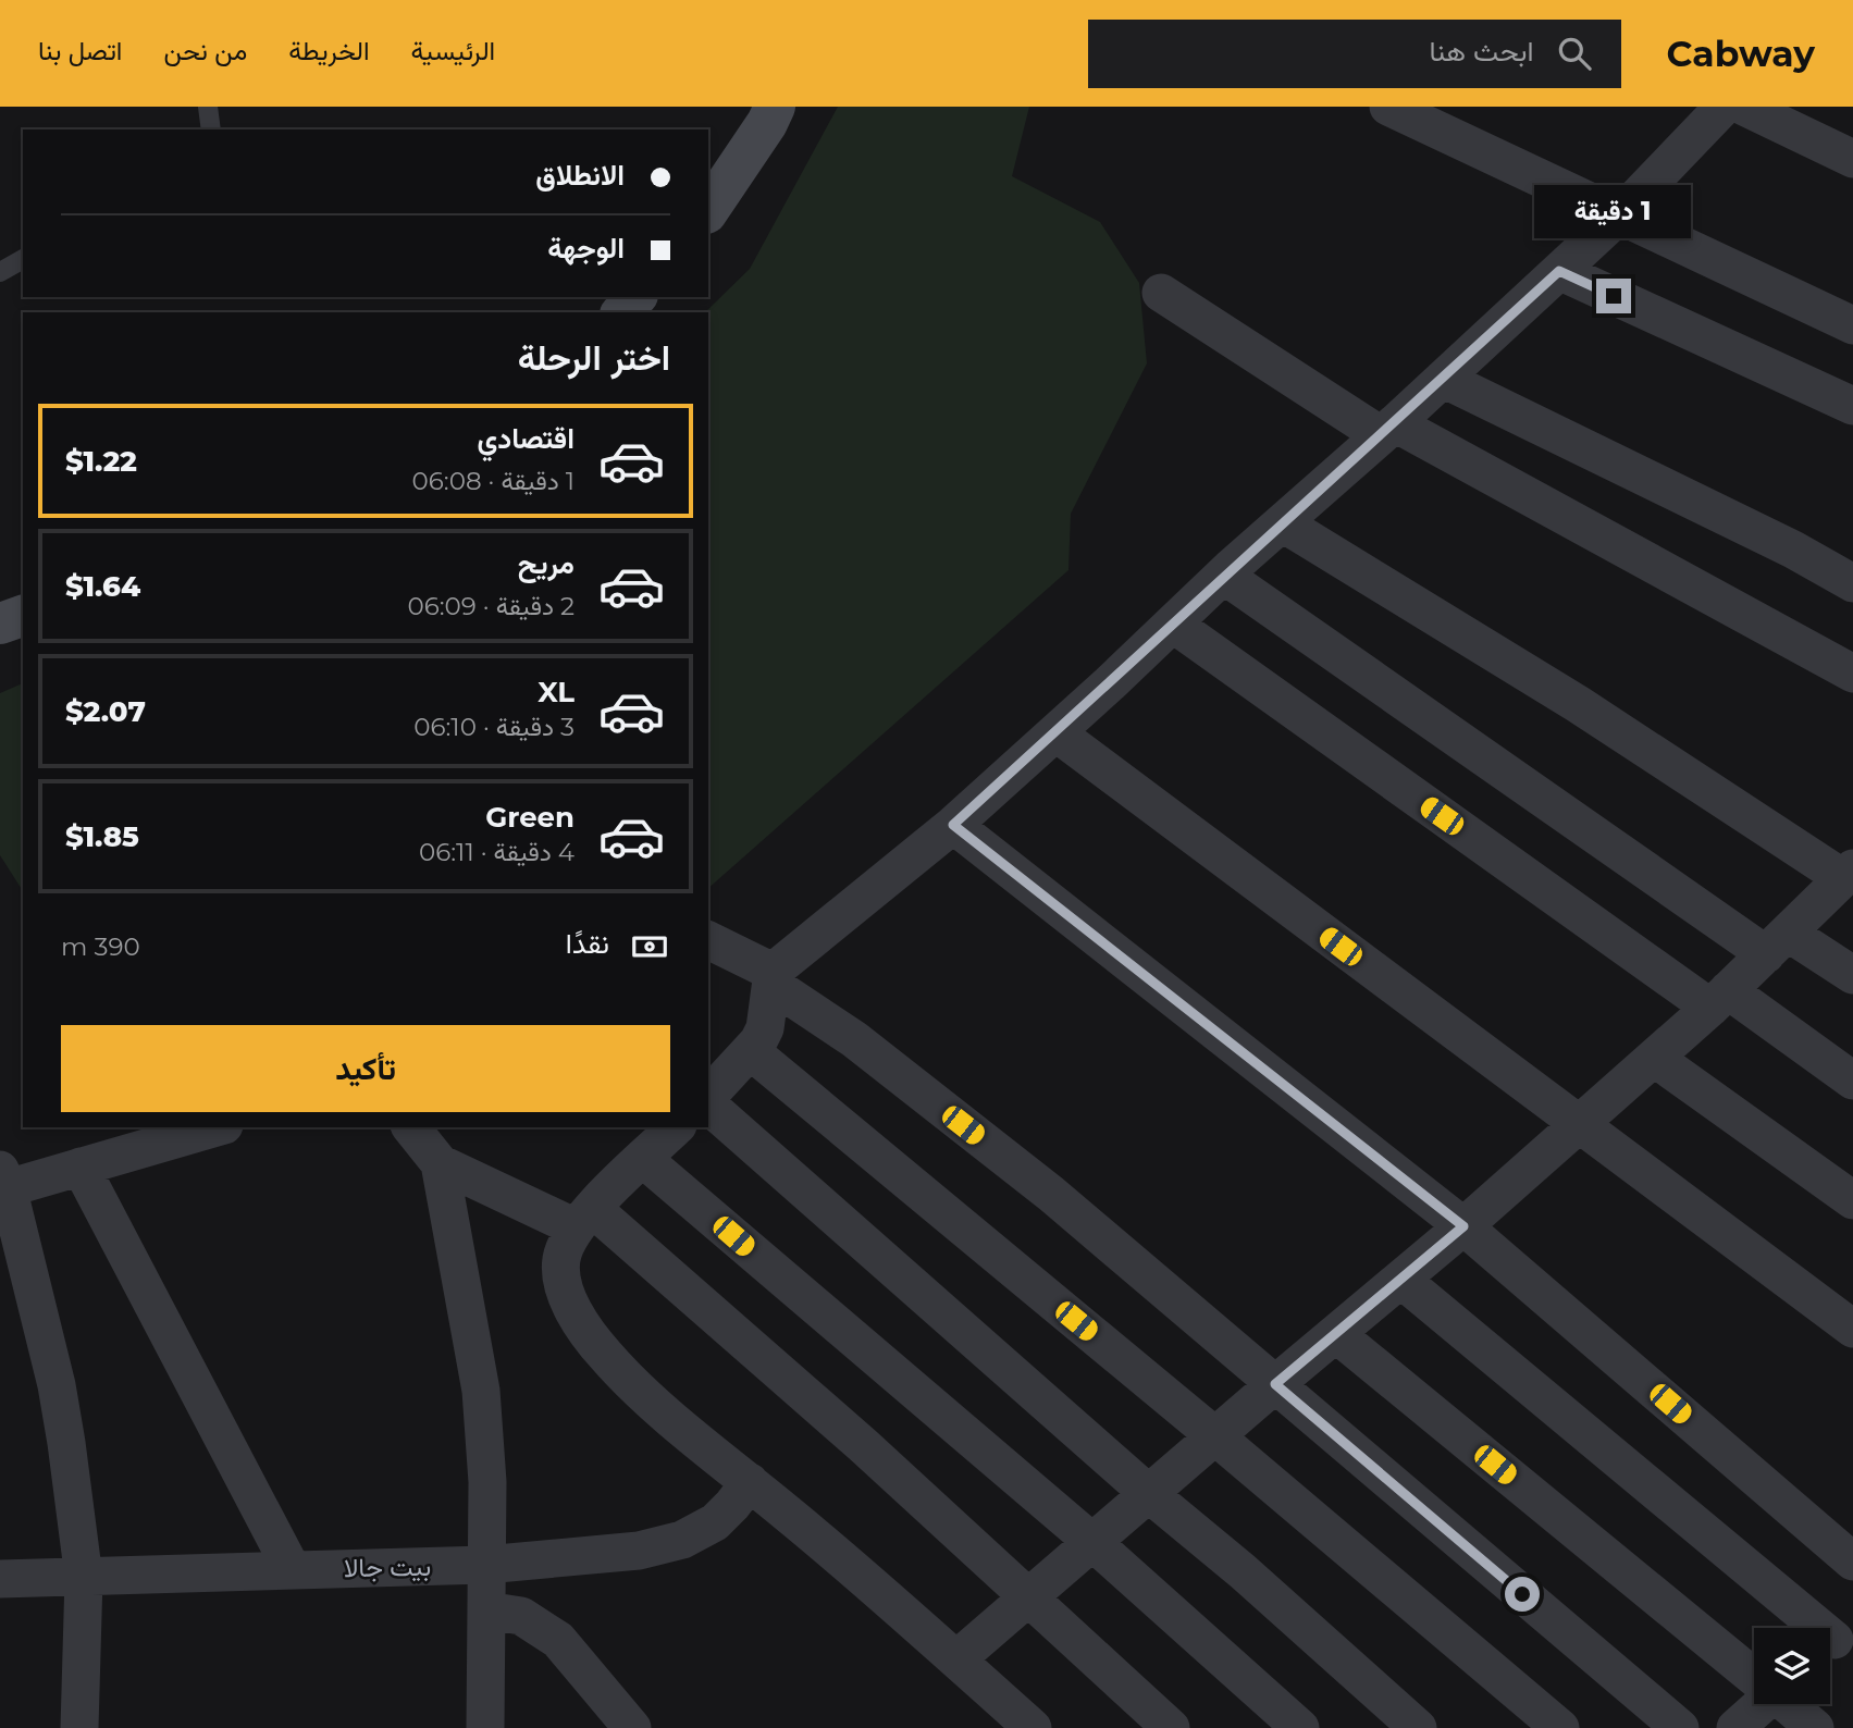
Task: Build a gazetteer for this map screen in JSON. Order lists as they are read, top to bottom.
{
  "streets": {
    "street": ["بيت جالا"]
  },
  "page": {
    "header": "Cabway",
    "search": "ابحث هنا",
    "nav": [
      "الرئيسية",
      "الخريطة",
      "من نحن",
      "اتصل بنا"
    ],
    "banner": ["الانطلاق", "الوجهة"],
    "bubble": "1 دقيقة",
    "heading": "اختر الرحلة",
    "list": [
      {
        "name": "اقتصادي",
        "note": "1 دقيقة · 06:08",
        "value": "$1.22"
      },
      {
        "name": "مريح",
        "note": "2 دقيقة · 06:09",
        "value": "$1.64"
      },
      {
        "name": "XL",
        "note": "3 دقيقة · 06:10",
        "value": "$2.07"
      },
      {
        "name": "Green",
        "note": "4 دقيقة · 06:11",
        "value": "$1.85"
      }
    ],
    "pay": ["نقدًا", "390 m"],
    "buttons": "تأكيد"
  }
}
